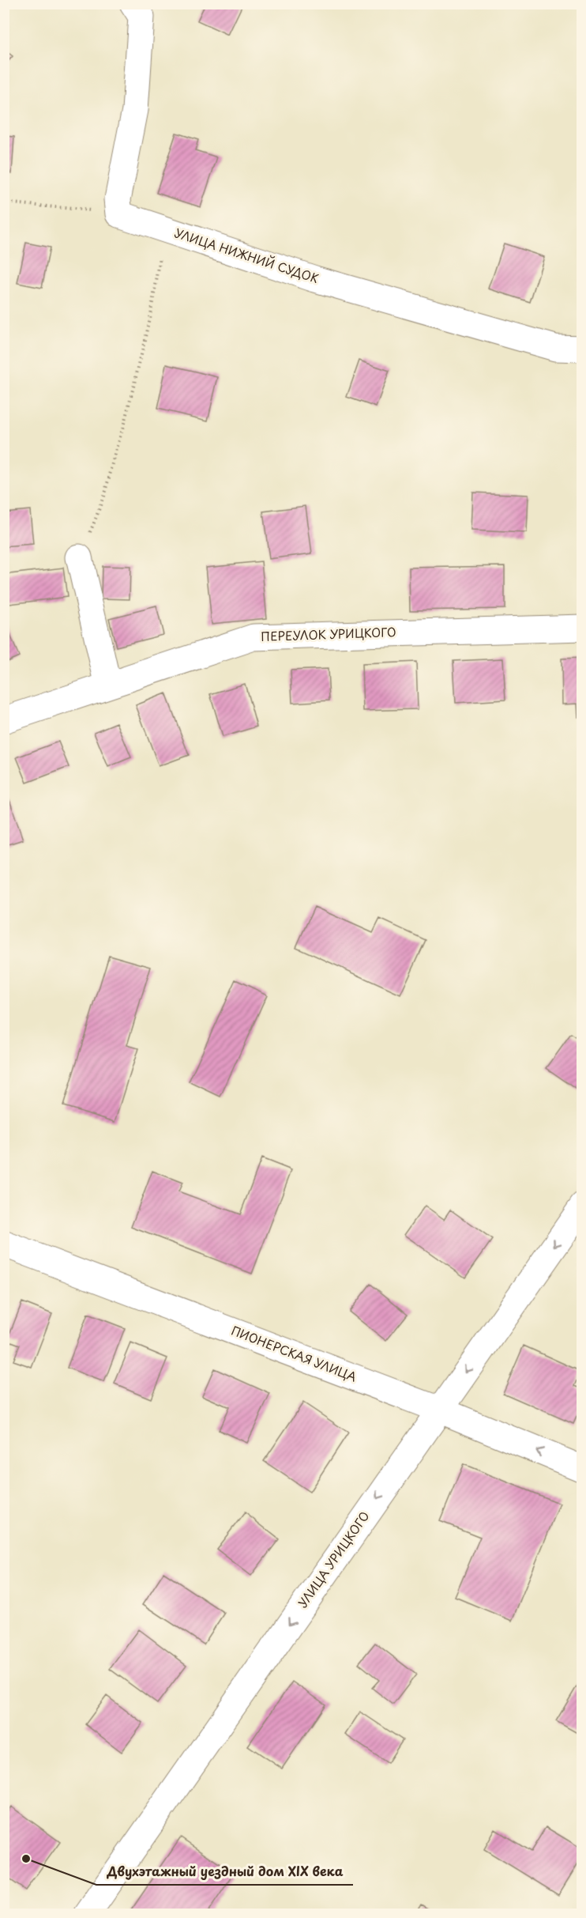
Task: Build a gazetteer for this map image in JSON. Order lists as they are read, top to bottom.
{
  "streets": {
    "street": [
      "УЛИЦА НИЖНИЙ СУДОК",
      "ПЕРЕУЛОК УРИЦКОГО",
      "ПИОНЕРСКАЯ УЛИЦА",
      "УЛИЦА УРИЦКОГО"
    ]
  },
  "crossings": [
    ["ПИОНЕРСКАЯ УЛИЦА", "УЛИЦА УРИЦКОГО"]
  ],
  "one_way": ["УЛИЦА УРИЦКОГО"],
  "places": ["Двухэтажный уездный дом XIX века"]
}
